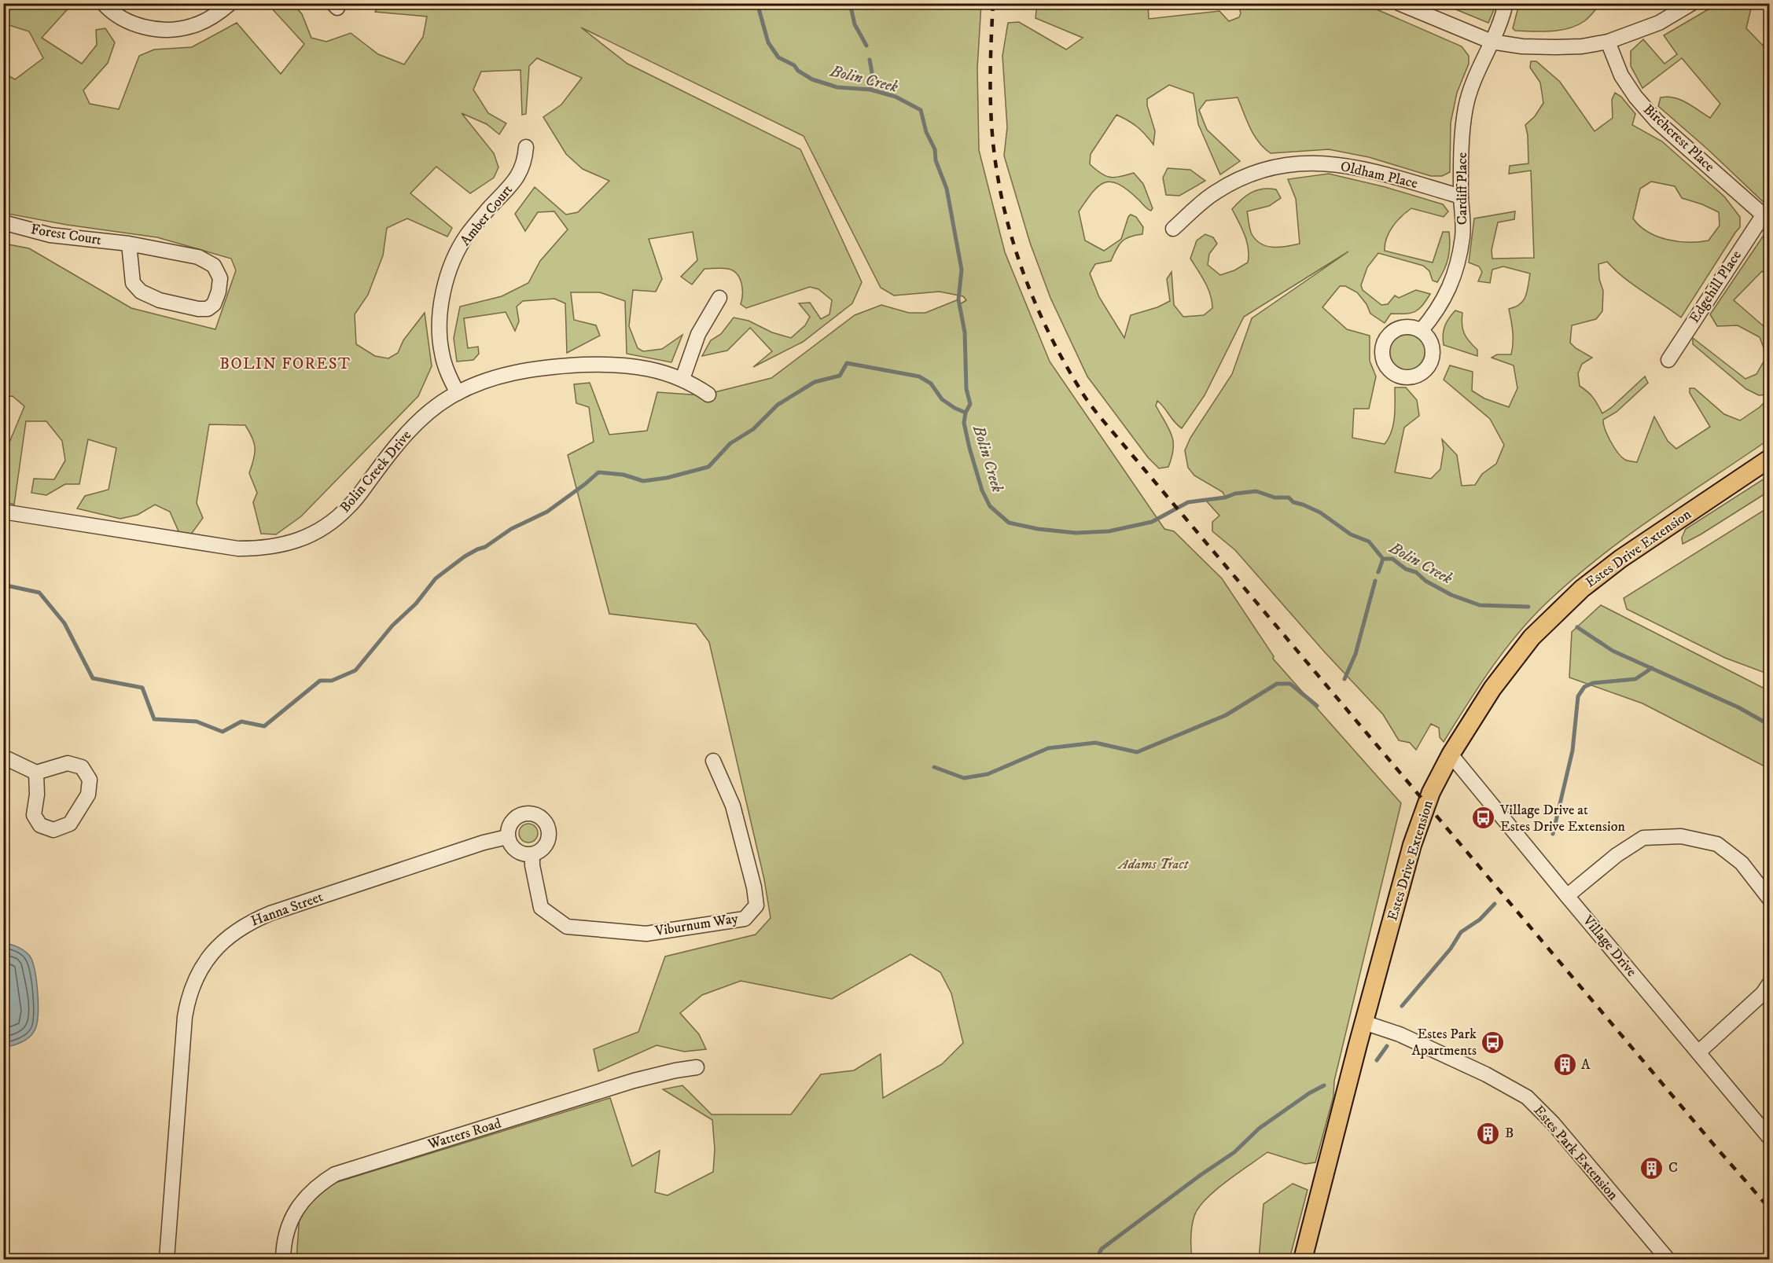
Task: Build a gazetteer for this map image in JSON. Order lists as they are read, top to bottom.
{
  "streets": {
    "main road": ["Estes Drive Extension"],
    "street": [
      "Birchcrest Place",
      "Oldham Place",
      "Cardiff Place",
      "Amber Court",
      "Forest Court",
      "Edgehill Place",
      "Bolin Creek Drive",
      "Hanna Street",
      "Viburnum Way",
      "Village Drive",
      "Watters Road",
      "Estes Park Extension"
    ]
  },
  "crossings": [
    ["Birchcrest Place", "Edgehill Place"],
    ["Oldham Place", "Cardiff Place"],
    ["Amber Court", "Bolin Creek Drive"],
    ["Estes Drive Extension", "Village Drive"],
    ["Estes Drive Extension", "Estes Park Extension"],
    ["Hanna Street", "Viburnum Way"]
  ],
  "districts": ["BOLIN FOREST"],
  "water": ["Bolin Creek"],
  "parks": ["Adams Tract"],
  "places": {
    "bus stop": ["Village Drive at Estes Drive Extension", "Estes Park Apartments"],
    "building": ["A", "B", "C"]
  }
}
